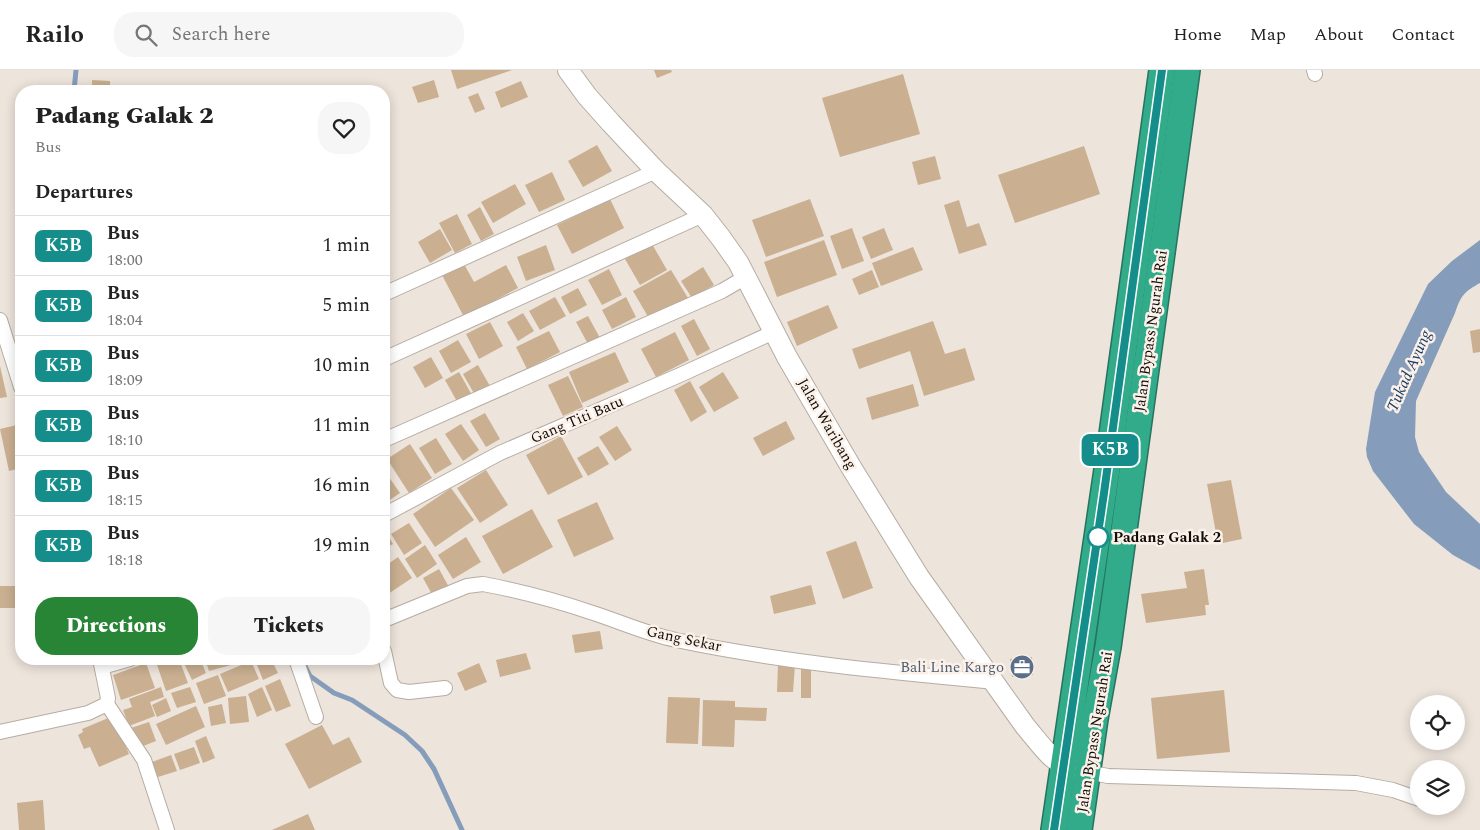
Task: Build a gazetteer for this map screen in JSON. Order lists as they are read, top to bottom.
{
  "streets": {
    "highway": ["Jalan Bypass Ngurah Rai"],
    "street": ["Gang Titi Batu", "Jalan Waribang", "Gang Sekar"]
  },
  "crossings": [
    ["Jalan Bypass Ngurah Rai", "Jalan Waribang"],
    ["Gang Titi Batu", "Jalan Waribang"],
    ["Jalan Waribang", "Gang Sekar"]
  ],
  "water": ["Tukad Ayung"],
  "places": {
    "other": ["Padang Galak 2"],
    "office": ["Bali Line Kargo"]
  },
  "lines": ["bus line K5B"],
  "page": {
    "header": "Railo",
    "search": "Search here",
    "nav": [
      "Home",
      "Map",
      "About",
      "Contact"
    ],
    "on_map": "K5B",
    "heading": [
      ["Padang Galak 2", "Bus"],
      "Departures"
    ],
    "list": [
      {
        "mark": "K5B",
        "name": "Bus",
        "note": "18:00",
        "value": "1 min"
      },
      {
        "mark": "K5B",
        "name": "Bus",
        "note": "18:04",
        "value": "5 min"
      },
      {
        "mark": "K5B",
        "name": "Bus",
        "note": "18:09",
        "value": "10 min"
      },
      {
        "mark": "K5B",
        "name": "Bus",
        "note": "18:10",
        "value": "11 min"
      },
      {
        "mark": "K5B",
        "name": "Bus",
        "note": "18:15",
        "value": "16 min"
      },
      {
        "mark": "K5B",
        "name": "Bus",
        "note": "18:18",
        "value": "19 min"
      }
    ],
    "buttons": ["Directions", "Tickets"]
  }
}
